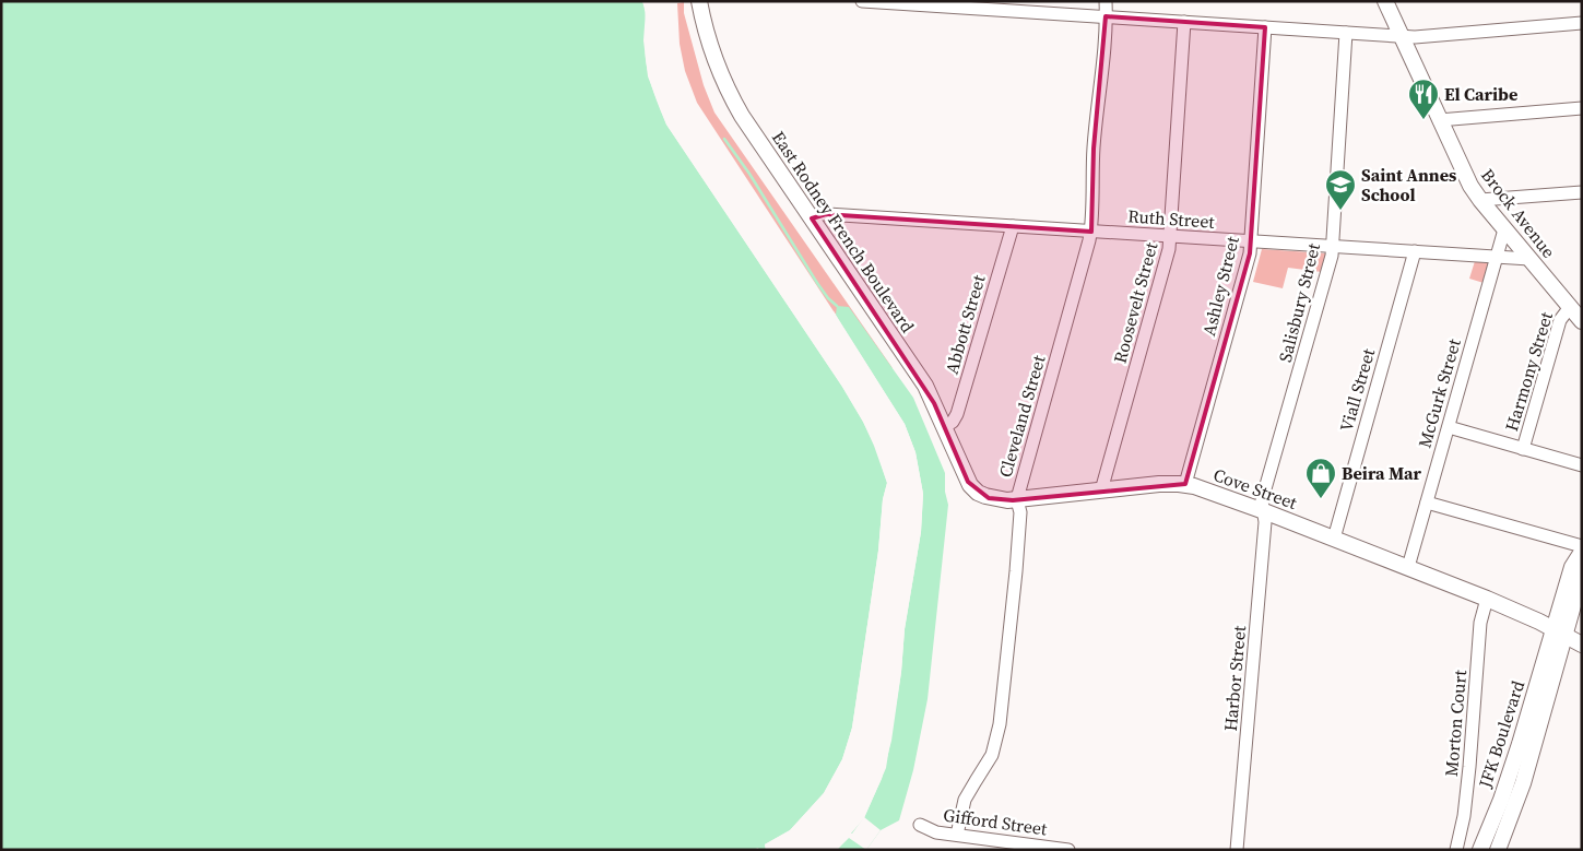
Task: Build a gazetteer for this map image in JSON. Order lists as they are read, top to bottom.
{
  "streets": {
    "main road": [
      "Brock Avenue",
      "East Rodney French Boulevard",
      "Cove Street",
      "JFK Boulevard"
    ],
    "street": [
      "Ruth Street",
      "Ashley Street",
      "Roosevelt Street",
      "Salisbury Street",
      "Abbott Street",
      "Harmony Street",
      "Viall Street",
      "McGurk Street",
      "Cleveland Street",
      "Harbor Street",
      "Morton Court",
      "Gifford Street"
    ]
  },
  "crossings": [
    ["Brock Avenue", "Ruth Street"],
    ["Brock Avenue", "Harmony Street"],
    ["Brock Avenue", "McGurk Street"],
    ["Ruth Street", "East Rodney French Boulevard"],
    ["Ruth Street", "Ashley Street"],
    ["Ruth Street", "Roosevelt Street"],
    ["Ruth Street", "Salisbury Street"],
    ["Ruth Street", "Abbott Street"],
    ["Ruth Street", "Viall Street"],
    ["Ruth Street", "McGurk Street"],
    ["Ruth Street", "Cleveland Street"],
    ["East Rodney French Boulevard", "Abbott Street"],
    ["East Rodney French Boulevard", "Cove Street"],
    ["Ashley Street", "Cove Street"],
    ["Roosevelt Street", "Cove Street"],
    ["Salisbury Street", "Cove Street"],
    ["Salisbury Street", "Harbor Street"],
    ["Viall Street", "Cove Street"],
    ["McGurk Street", "Cove Street"],
    ["Cleveland Street", "Cove Street"],
    ["Cleveland Street", "Gifford Street"],
    ["Cove Street", "Harbor Street"],
    ["Cove Street", "Morton Court"],
    ["Cove Street", "JFK Boulevard"]
  ],
  "places": {
    "restaurant": ["El Caribe"],
    "school or university": ["Saint Annes School"],
    "shop": ["Beira Mar"]
  }
}
